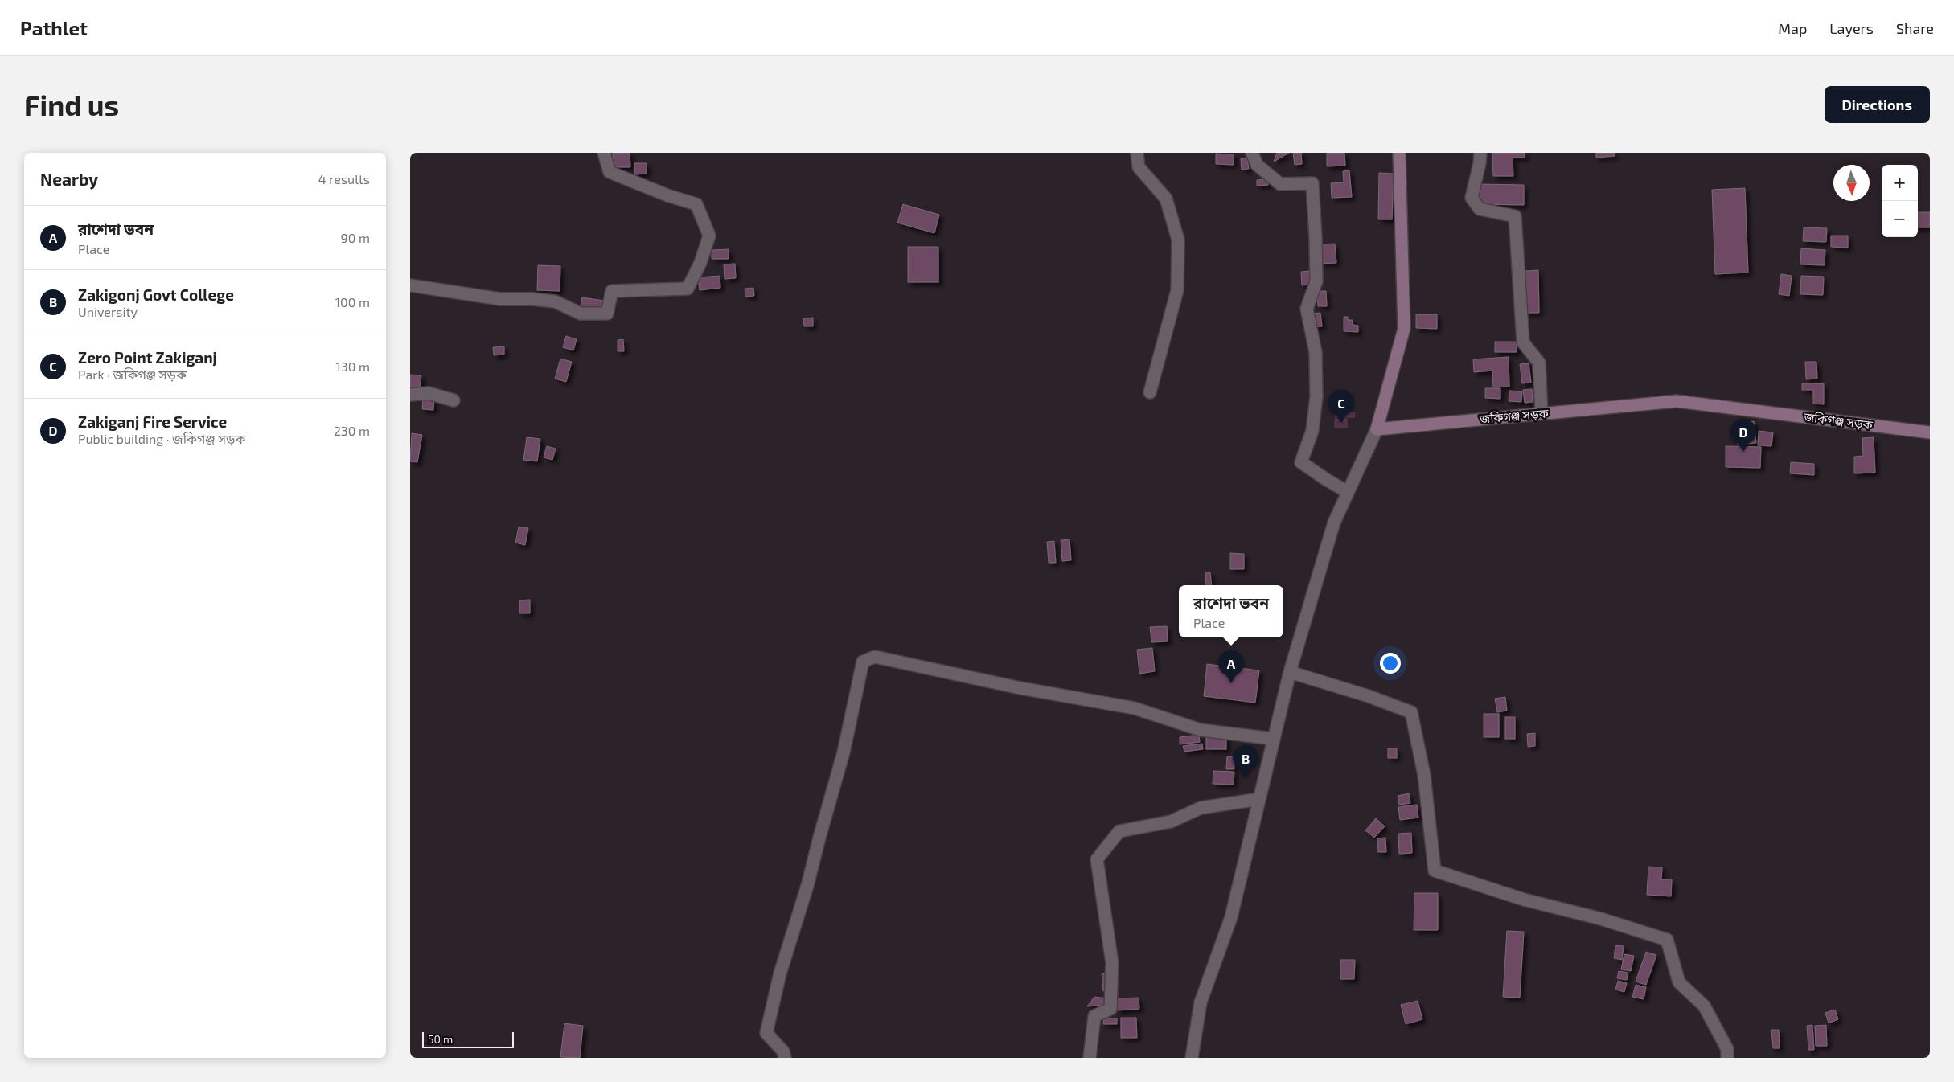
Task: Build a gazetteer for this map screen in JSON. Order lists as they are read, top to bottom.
{
  "streets": {
    "main road": ["জকিগঞ্জ সড়ক"]
  },
  "scale_bar": "50 m",
  "north": "bottom",
  "page": {
    "header": "Pathlet",
    "nav": ["Map", "Layers", "Share"],
    "buttons": "Directions",
    "title": "Find us",
    "heading": ["Nearby", "4 results"],
    "map_buttons": ["+", "−"],
    "list": [
      {
        "mark": "A",
        "name": "রাশেদা ভবন",
        "note": "Place",
        "value": "90 m"
      },
      {
        "mark": "B",
        "name": "Zakigonj Govt College",
        "note": "University",
        "value": "100 m"
      },
      {
        "mark": "C",
        "name": "Zero Point Zakiganj",
        "note": "Park · জকিগঞ্জ সড়ক",
        "value": "130 m"
      },
      {
        "mark": "D",
        "name": "Zakiganj Fire Service",
        "note": "Public building · জকিগঞ্জ সড়ক",
        "value": "230 m"
      }
    ],
    "pins": [
      "C",
      "D",
      "A",
      "B"
    ],
    "popup": ["রাশেদা ভবন", "Place"],
    "scale": "50 m"
  }
}
